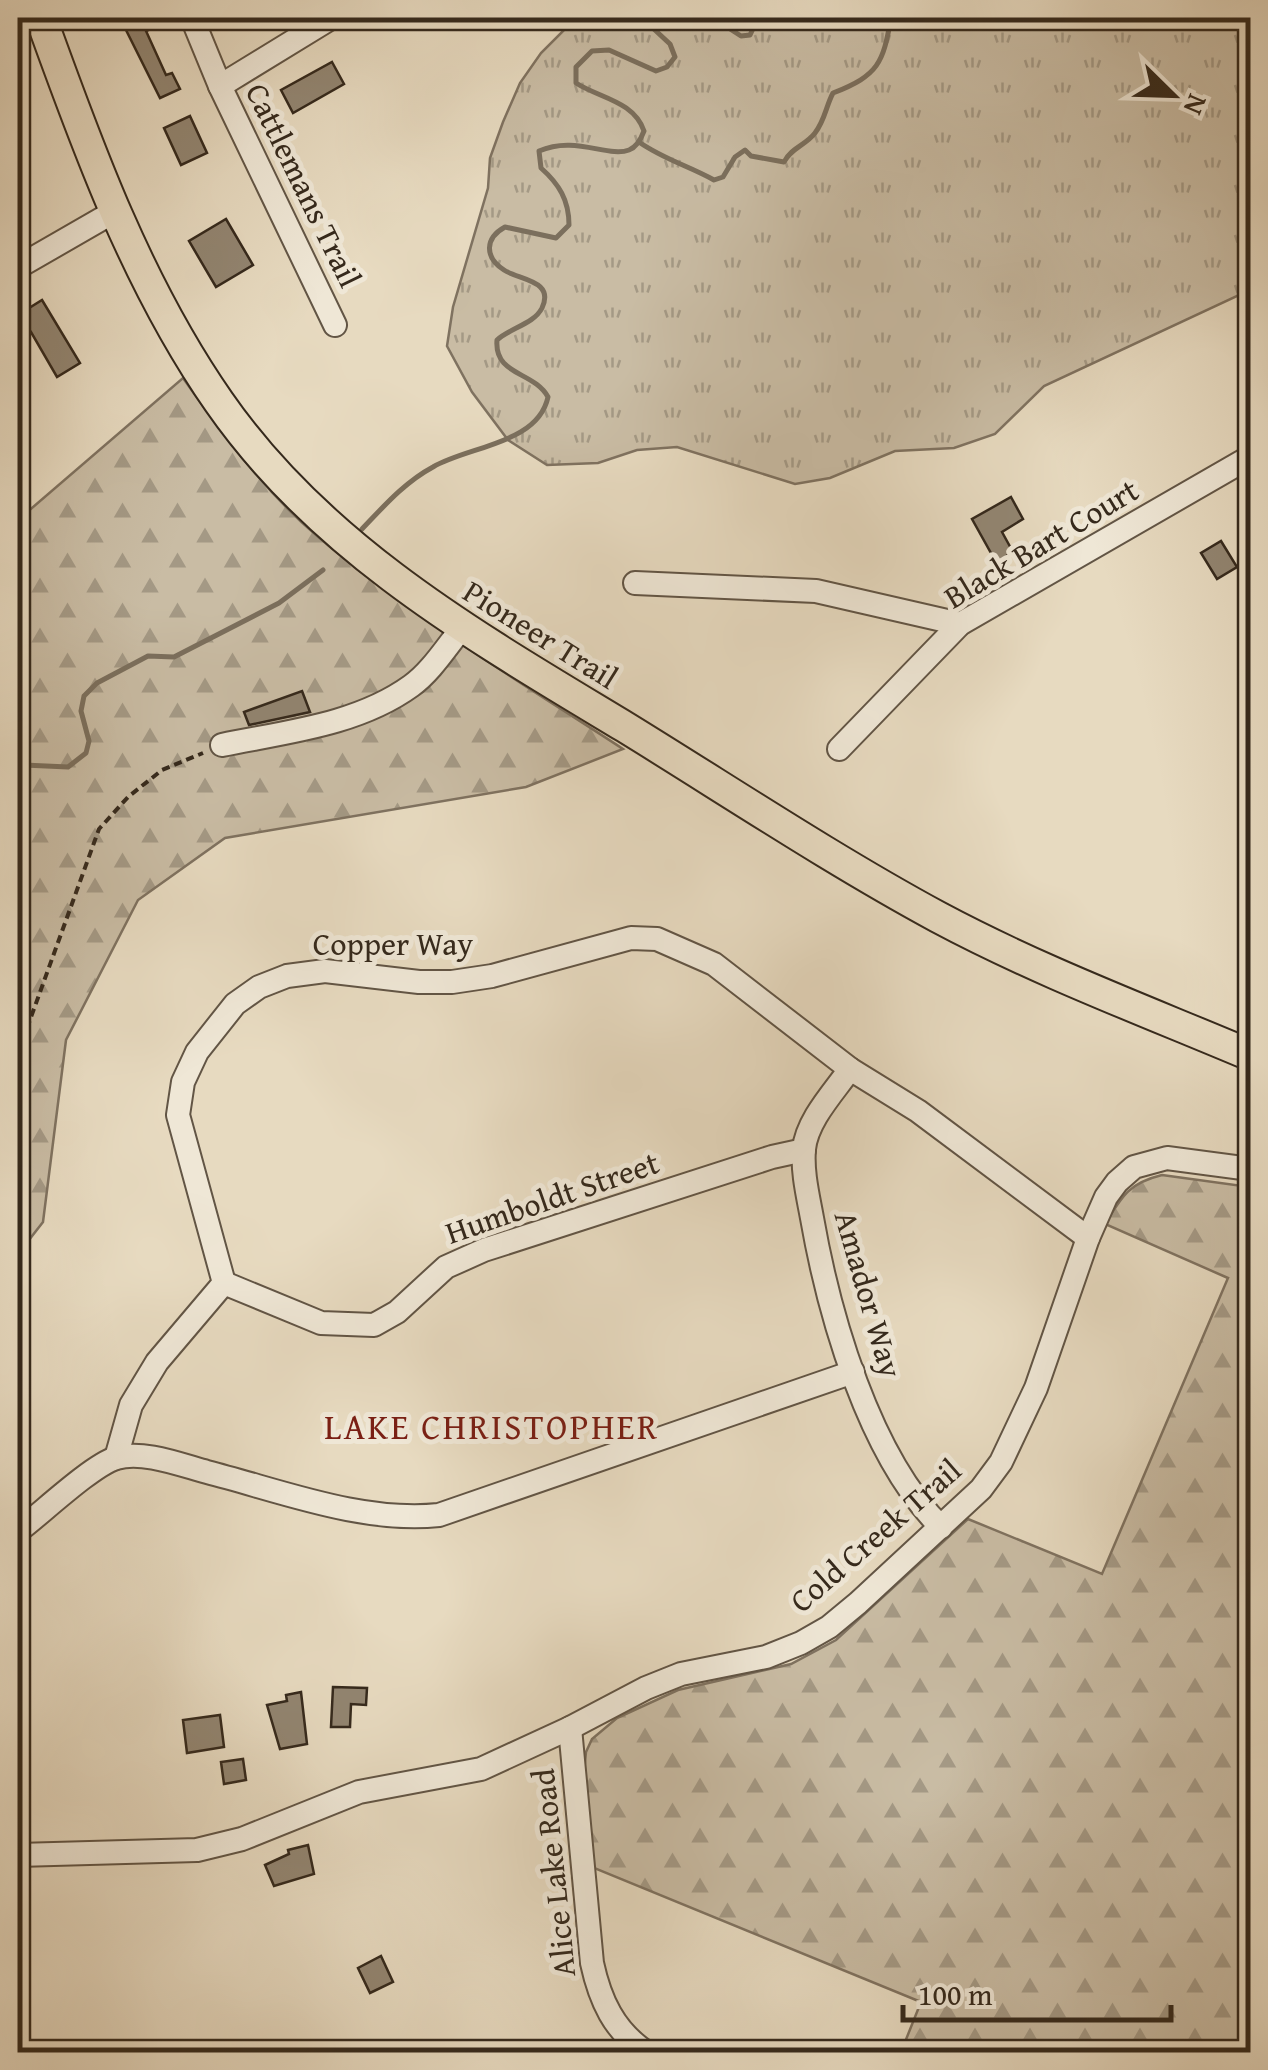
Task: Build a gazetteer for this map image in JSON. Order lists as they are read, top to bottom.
{
  "streets": {
    "main road": ["Pioneer Trail"],
    "street": [
      "Cattlemans Trail",
      "Black Bart Court",
      "Copper Way",
      "Humboldt Street",
      "Amador Way",
      "Cold Creek Trail",
      "Alice Lake Road"
    ]
  },
  "crossings": [
    ["Copper Way", "Humboldt Street"],
    ["Copper Way", "Cold Creek Trail"],
    ["Humboldt Street", "Amador Way"],
    ["Amador Way", "Cold Creek Trail"],
    ["Cold Creek Trail", "Alice Lake Road"]
  ],
  "districts": ["LAKE CHRISTOPHER"],
  "scale_bar": "100 m",
  "north": "bottom right"
}
